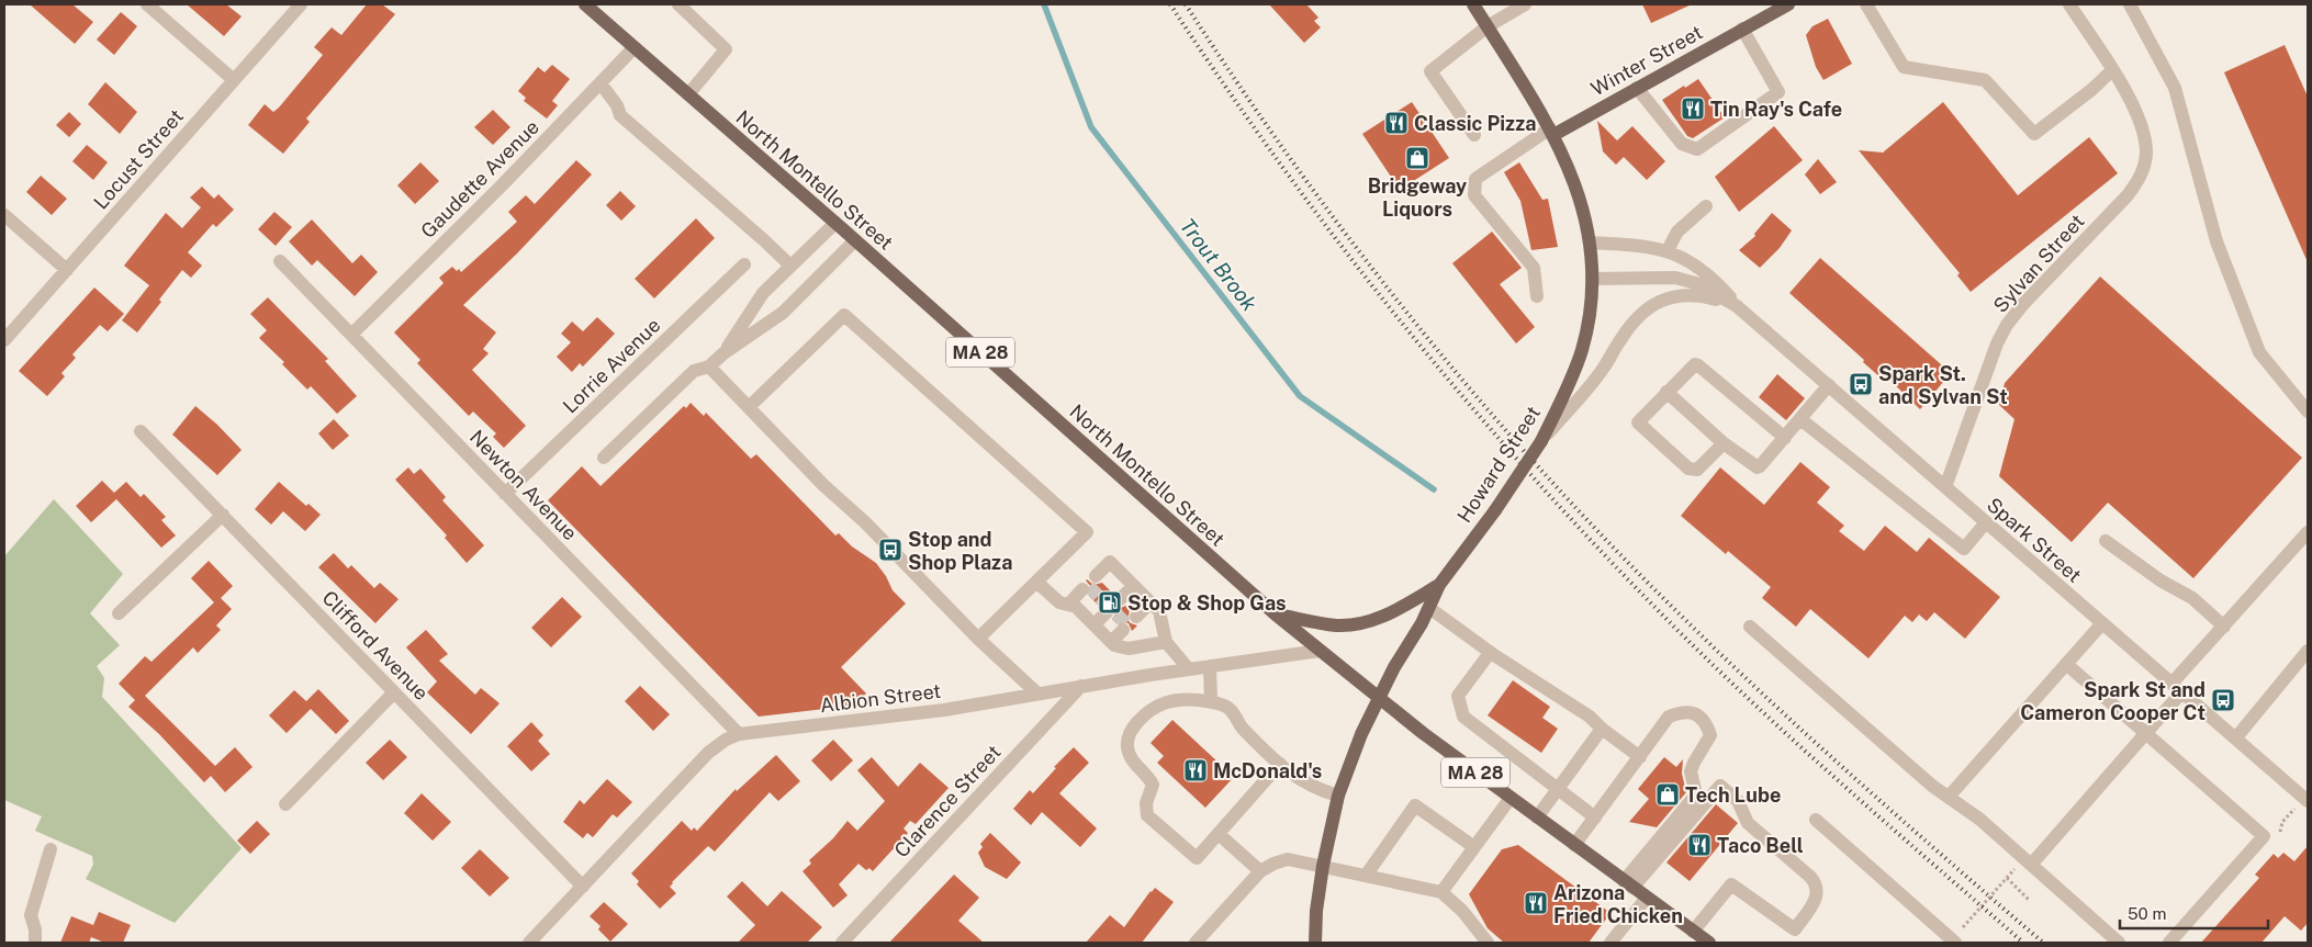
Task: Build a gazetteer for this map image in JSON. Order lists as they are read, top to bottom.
{
  "streets": {
    "main road": [
      "Winter Street",
      "North Montello Street",
      "MA 28",
      "Howard Street"
    ],
    "street": [
      "Locust Street",
      "Gaudette Avenue",
      "Sylvan Street",
      "Lorrie Avenue",
      "Newton Avenue",
      "Spark Street",
      "Clifford Avenue",
      "Albion Street",
      "Clarence Street"
    ]
  },
  "crossings": [
    ["Winter Street", "Howard Street"],
    ["Gaudette Avenue", "North Montello Street"],
    ["Gaudette Avenue", "Newton Avenue"],
    ["North Montello Street", "Howard Street"],
    ["North Montello Street", "Albion Street"],
    ["Sylvan Street", "Spark Street"],
    ["Lorrie Avenue", "Newton Avenue"],
    ["Howard Street", "Spark Street"],
    ["Newton Avenue", "Albion Street"],
    ["Clifford Avenue", "Albion Street"],
    ["Albion Street", "Clarence Street"]
  ],
  "water": ["Trout Brook"],
  "places": {
    "restaurant": [
      "Tin Ray's Cafe",
      "Classic Pizza",
      "McDonald's",
      "Taco Bell",
      "Arizona Fried Chicken"
    ],
    "shop": ["Bridgeway Liquors", "Tech Lube"],
    "bus stop": ["Spark St. and Sylvan St", "Stop and Shop Plaza", "Spark St and Cameron Cooper Ct"],
    "fuel station": ["Stop & Shop Gas"]
  },
  "scale_bar": "50 m"
}
